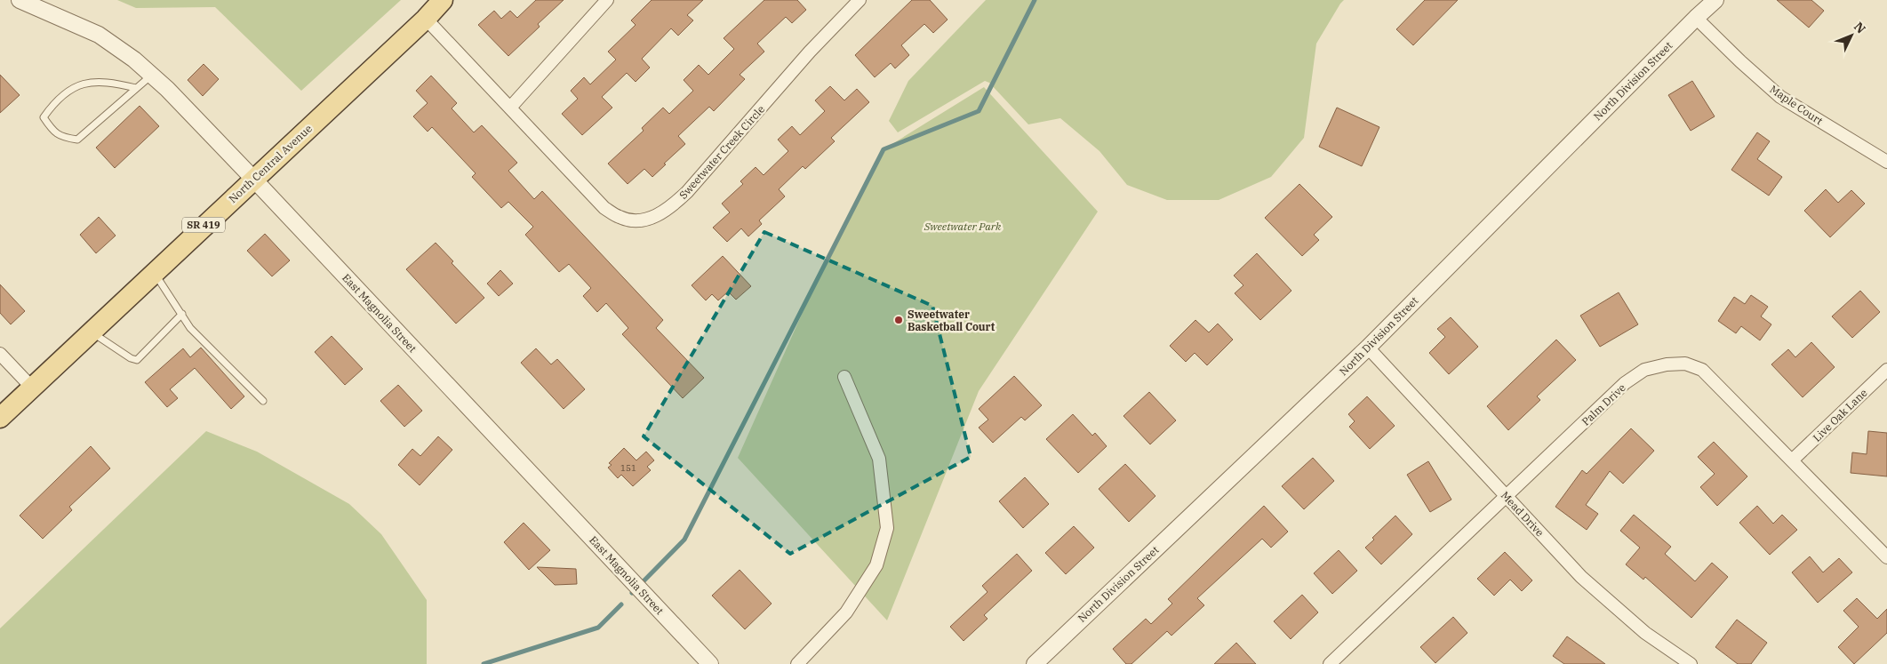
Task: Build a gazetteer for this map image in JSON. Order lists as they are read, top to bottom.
{
  "streets": {
    "main road": ["North Central Avenue", "SR 419"],
    "street": [
      "North Division Street",
      "Maple Court",
      "Sweetwater Creek Circle",
      "East Magnolia Street",
      "Palm Drive",
      "Live Oak Lane",
      "Mead Drive"
    ]
  },
  "crossings": [
    ["North Division Street", "Maple Court"],
    ["North Division Street", "Mead Drive"],
    ["Sweetwater Creek Circle", "North Central Avenue"],
    ["North Central Avenue", "East Magnolia Street"],
    ["Palm Drive", "Live Oak Lane"],
    ["Palm Drive", "Mead Drive"]
  ],
  "parks": ["Sweetwater Park"],
  "places": ["Sweetwater Basketball Court"],
  "house_numbers": ["151"],
  "north": "top right"
}
